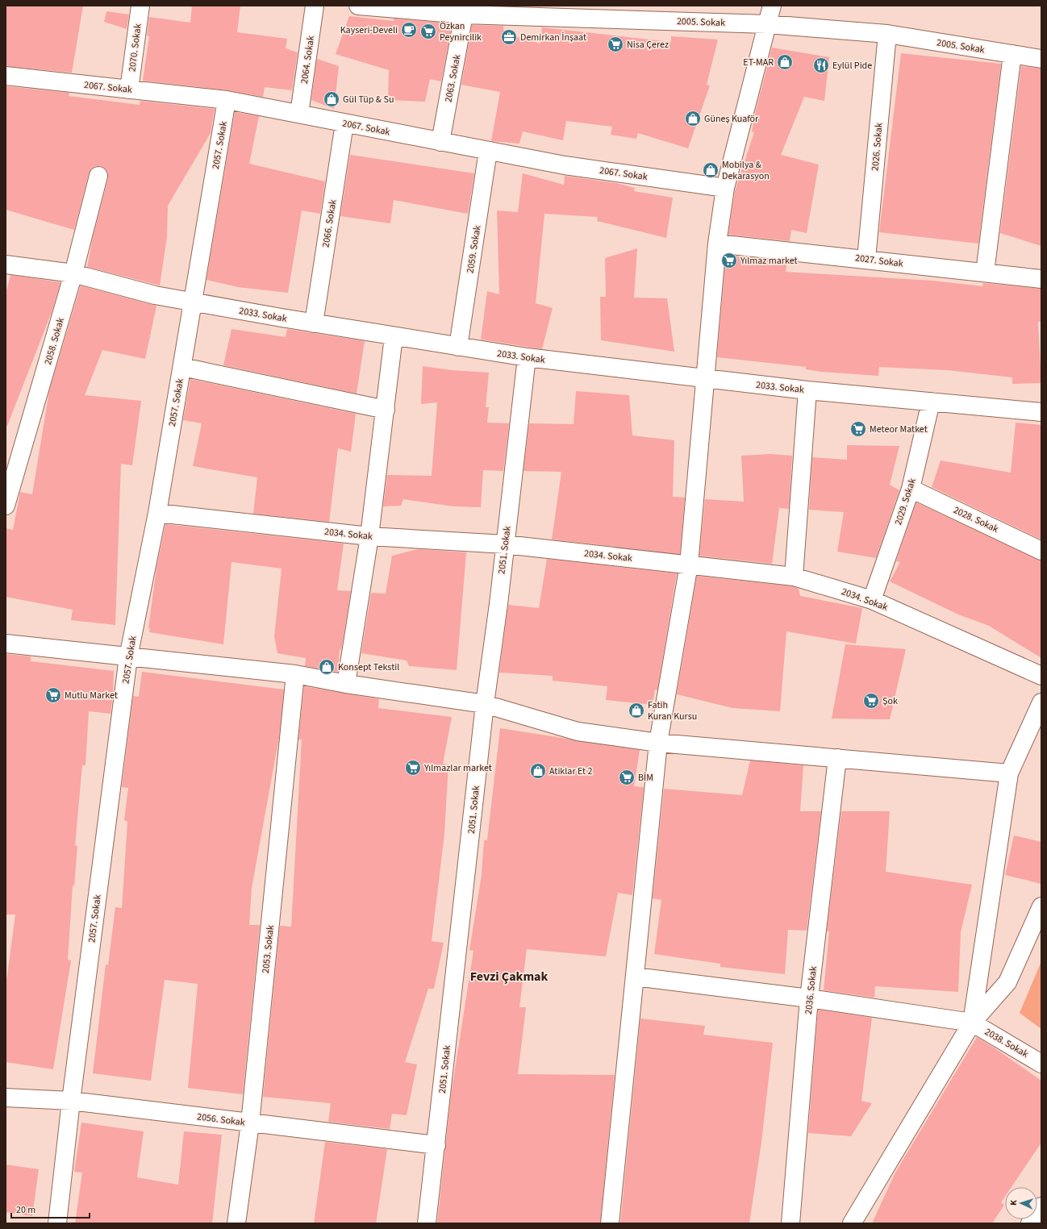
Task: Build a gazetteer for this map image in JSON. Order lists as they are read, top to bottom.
{
  "streets": {
    "street": [
      "2005. Sokak",
      "2070. Sokak",
      "2064. Sokak",
      "2063. Sokak",
      "2067. Sokak",
      "2057. Sokak",
      "2026. Sokak",
      "2066. Sokak",
      "2059. Sokak",
      "2027. Sokak",
      "2033. Sokak",
      "2058. Sokak",
      "2029. Sokak",
      "2028. Sokak",
      "2034. Sokak",
      "2051. Sokak",
      "2053. Sokak",
      "2036. Sokak",
      "2038. Sokak",
      "2056. Sokak"
    ]
  },
  "crossings": [
    ["2005. Sokak", "2063. Sokak"],
    ["2005. Sokak", "2026. Sokak"],
    ["2070. Sokak", "2067. Sokak"],
    ["2064. Sokak", "2067. Sokak"],
    ["2063. Sokak", "2067. Sokak"],
    ["2067. Sokak", "2057. Sokak"],
    ["2067. Sokak", "2066. Sokak"],
    ["2067. Sokak", "2059. Sokak"],
    ["2057. Sokak", "2033. Sokak"],
    ["2057. Sokak", "2034. Sokak"],
    ["2057. Sokak", "2056. Sokak"],
    ["2026. Sokak", "2027. Sokak"],
    ["2066. Sokak", "2033. Sokak"],
    ["2059. Sokak", "2033. Sokak"],
    ["2033. Sokak", "2058. Sokak"],
    ["2033. Sokak", "2029. Sokak"],
    ["2033. Sokak", "2051. Sokak"],
    ["2029. Sokak", "2028. Sokak"],
    ["2029. Sokak", "2034. Sokak"],
    ["2034. Sokak", "2051. Sokak"],
    ["2051. Sokak", "2056. Sokak"],
    ["2053. Sokak", "2056. Sokak"]
  ],
  "districts": ["Fevzi Çakmak"],
  "places": {
    "cafe": ["Kayseri-Develi"],
    "supermarket": [
      "Özkan Peynircilik",
      "Nisa Çerez",
      "Yılmaz market",
      "Meteor Matket",
      "Mutlu Market",
      "Şok",
      "Yılmazlar market",
      "BİM"
    ],
    "office": ["Demirkan İnşaat"],
    "shop": [
      "ET-MAR",
      "Gül Tüp & Su",
      "Güneş Kuaför",
      "Mobilya & Dekarasyon",
      "Konsept Tekstil",
      "Fatih Kuran Kursu",
      "Atiklar Et 2"
    ],
    "restaurant": ["Eylül Pide"]
  },
  "scale_bar": "20 m",
  "north": "left"
}
